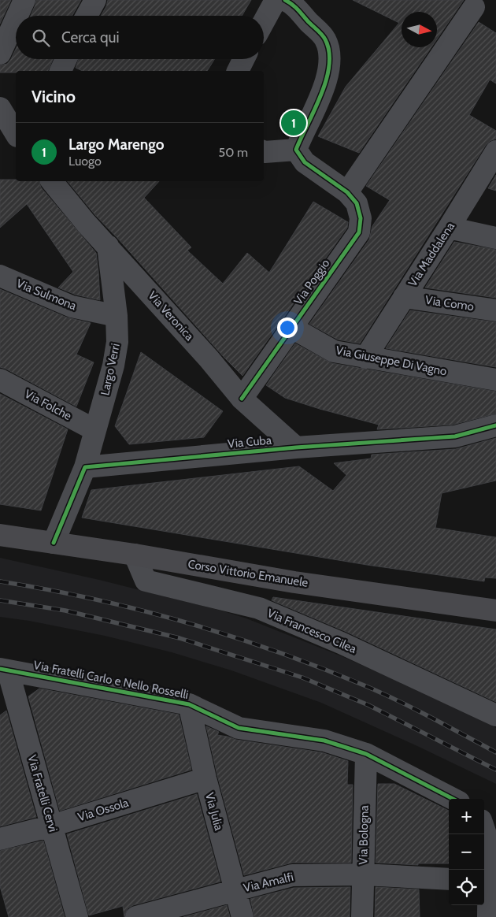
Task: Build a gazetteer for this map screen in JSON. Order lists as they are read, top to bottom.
{
  "streets": {
    "main road": ["Corso Vittorio Emanuele"],
    "street": [
      "Via Maddalena",
      "Via Poggio",
      "Via Sulmona",
      "Via Como",
      "Via Veronica",
      "Via Giuseppe Di Vagno",
      "Largo Verri",
      "Via Folche",
      "Via Cuba",
      "Via Francesco Cilea",
      "Via Fratelli Carlo e Nello Rosselli",
      "Via Fratelli Cervi",
      "Via Ossola",
      "Via Julia",
      "Via Bologna",
      "Via Amalfi"
    ]
  },
  "crossings": [
    ["Via Maddalena", "Via Como"],
    ["Via Maddalena", "Via Giuseppe Di Vagno"],
    ["Via Poggio", "Via Veronica"],
    ["Via Poggio", "Via Giuseppe Di Vagno"],
    ["Via Sulmona", "Largo Verri"],
    ["Via Veronica", "Largo Verri"],
    ["Via Veronica", "Via Cuba"],
    ["Largo Verri", "Via Folche"],
    ["Largo Verri", "Via Cuba"],
    ["Corso Vittorio Emanuele", "Via Francesco Cilea"],
    ["Via Fratelli Carlo e Nello Rosselli", "Via Fratelli Cervi"],
    ["Via Fratelli Carlo e Nello Rosselli", "Via Julia"],
    ["Via Fratelli Carlo e Nello Rosselli", "Via Bologna"],
    ["Via Fratelli Cervi", "Via Ossola"],
    ["Via Ossola", "Via Julia"],
    ["Via Julia", "Via Amalfi"],
    ["Via Bologna", "Via Amalfi"]
  ],
  "north": "right",
  "page": {
    "search": "Cerca qui",
    "heading": "Vicino",
    "pins": "1",
    "list": [
      {
        "mark": "1",
        "name": "Largo Marengo",
        "note": "Luogo",
        "value": "50 m"
      }
    ],
    "map_buttons": ["+", "−"]
  }
}
